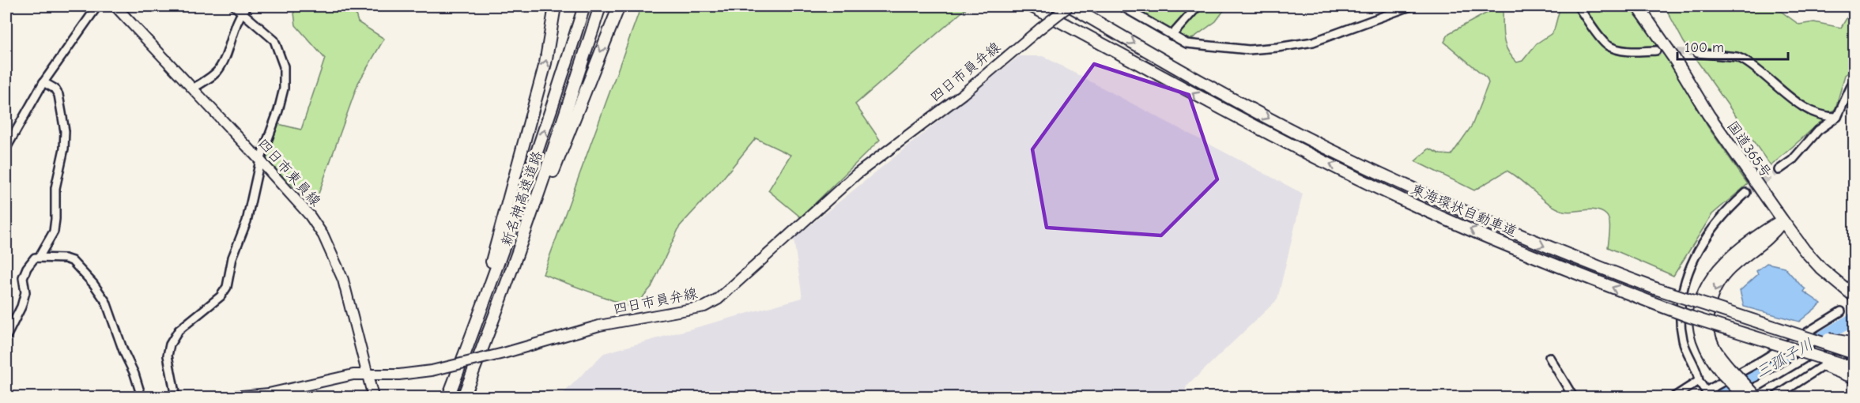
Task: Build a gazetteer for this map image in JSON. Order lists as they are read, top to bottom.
{
  "streets": {
    "highway": ["国道365号", "新名神高速道路", "東海環状自動車道"],
    "main road": ["四日市員弁線", "四日市東員線"]
  },
  "crossings": [
    ["四日市員弁線", "四日市東員線"],
    ["四日市員弁線", "東海環状自動車道"]
  ],
  "water": ["三孤子川"],
  "scale_bar": "100 m"
}
